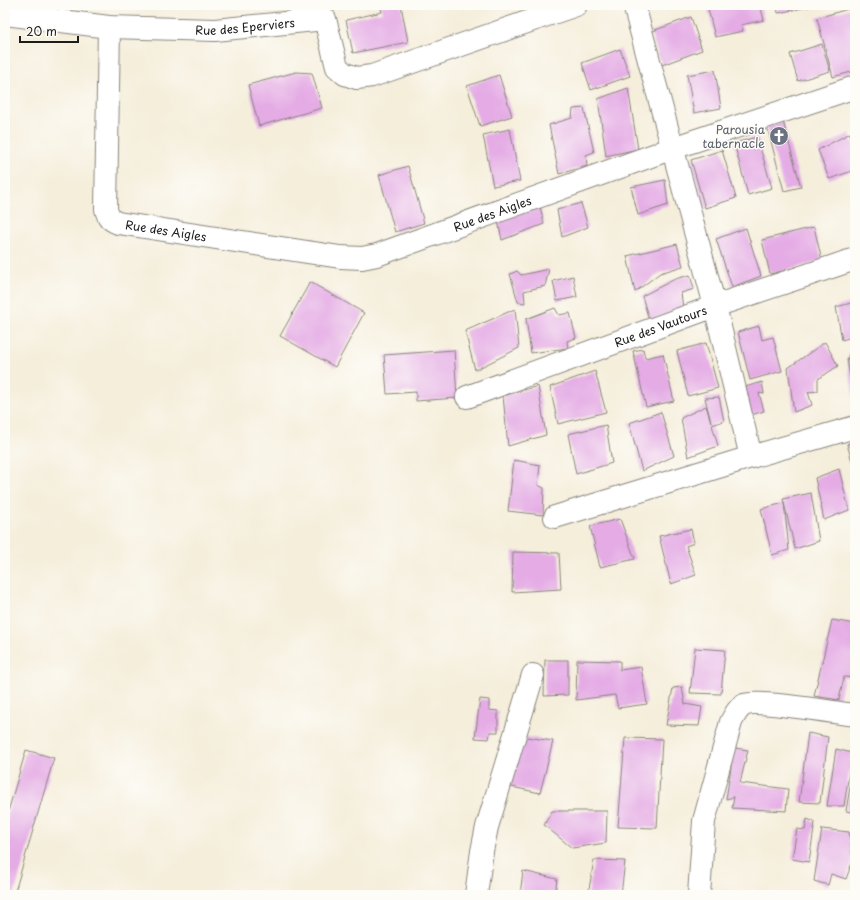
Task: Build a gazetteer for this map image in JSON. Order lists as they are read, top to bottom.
{
  "streets": {
    "street": ["Rue des Eperviers", "Rue des Aigles", "Rue des Vautours"]
  },
  "crossings": [
    ["Rue des Eperviers", "Rue des Aigles"]
  ],
  "places": {
    "church": ["Parousia tabernacle"]
  },
  "scale_bar": "20 m"
}
